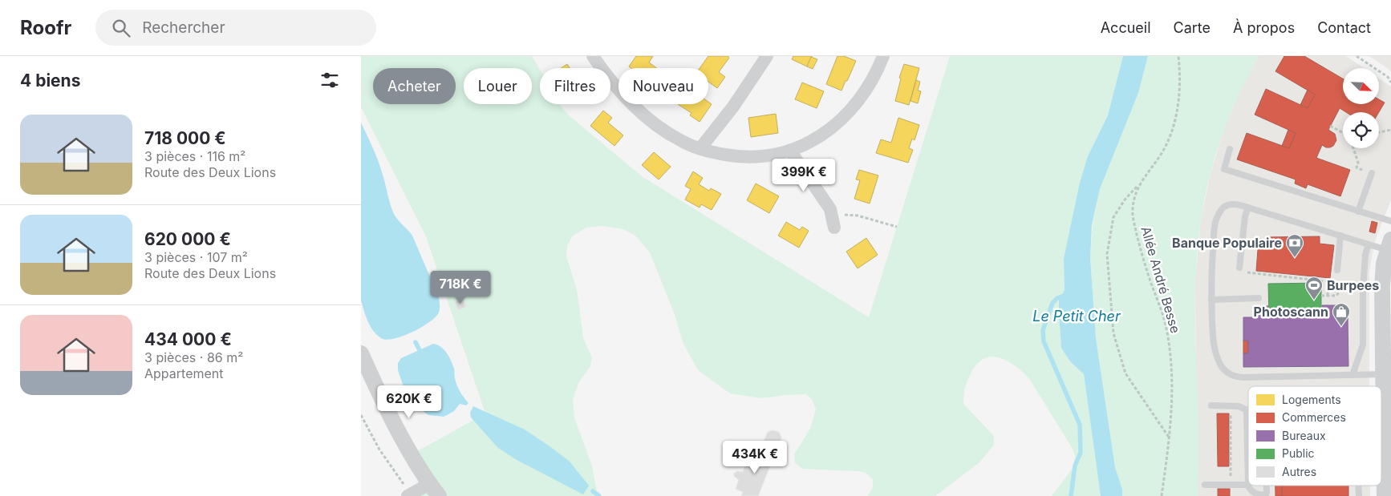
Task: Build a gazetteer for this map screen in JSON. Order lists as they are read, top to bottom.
{
  "streets": {
    "path": ["Allée André Besse"]
  },
  "water": ["Le Petit Cher"],
  "places": {
    "bank": ["Banque Populaire"],
    "sports": ["Burpees"],
    "shop": ["Photoscann"]
  },
  "legend": [
    "Logements",
    "Commerces",
    "Bureaux",
    "Public",
    "Autres"
  ],
  "north": "bottom right",
  "page": {
    "header": "Roofr",
    "search": "Rechercher",
    "nav": [
      "Accueil",
      "Carte",
      "À propos",
      "Contact"
    ],
    "heading": "4 biens",
    "chip": [
      "Acheter",
      "Louer",
      "Filtres",
      "Nouveau"
    ],
    "list": [
      {
        "name": "718 000 €",
        "note": "3 pièces · 116 m² · Route des Deux Lions"
      },
      {
        "name": "620 000 €",
        "note": "3 pièces · 107 m² · Route des Deux Lions"
      },
      {
        "name": "434 000 €",
        "note": "3 pièces · 86 m² · Appartement"
      }
    ],
    "price": [
      "399K €",
      "718K €",
      "620K €",
      "434K €"
    ]
  }
}
